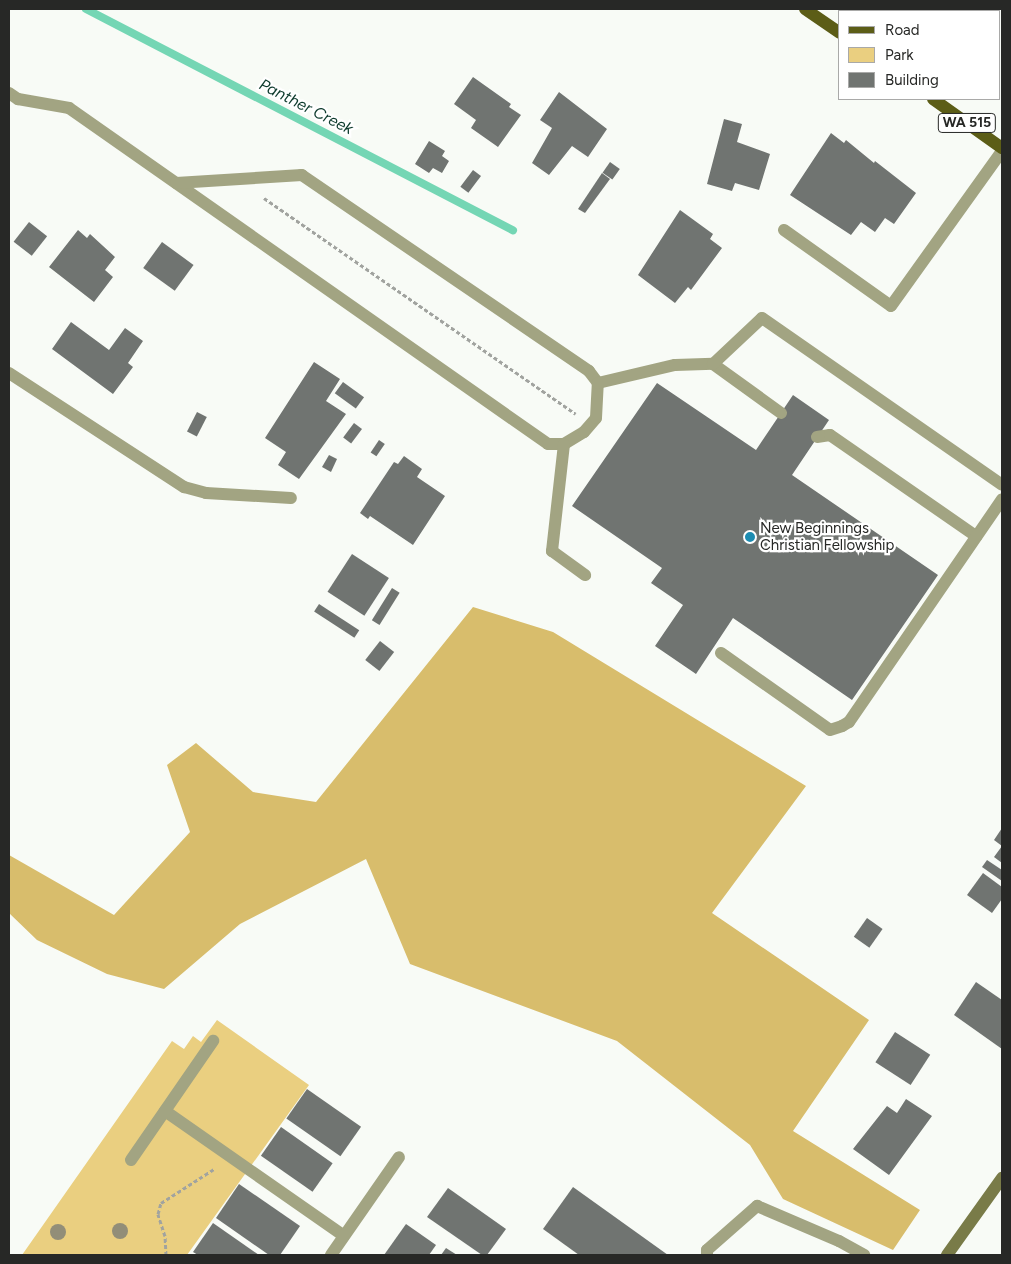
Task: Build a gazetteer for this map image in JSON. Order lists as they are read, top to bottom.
{
  "streets": {
    "main road": ["WA 515"]
  },
  "water": ["Panther Creek"],
  "places": ["New Beginnings Christian Fellowship"],
  "legend": ["Road", "Park", "Building"]
}
